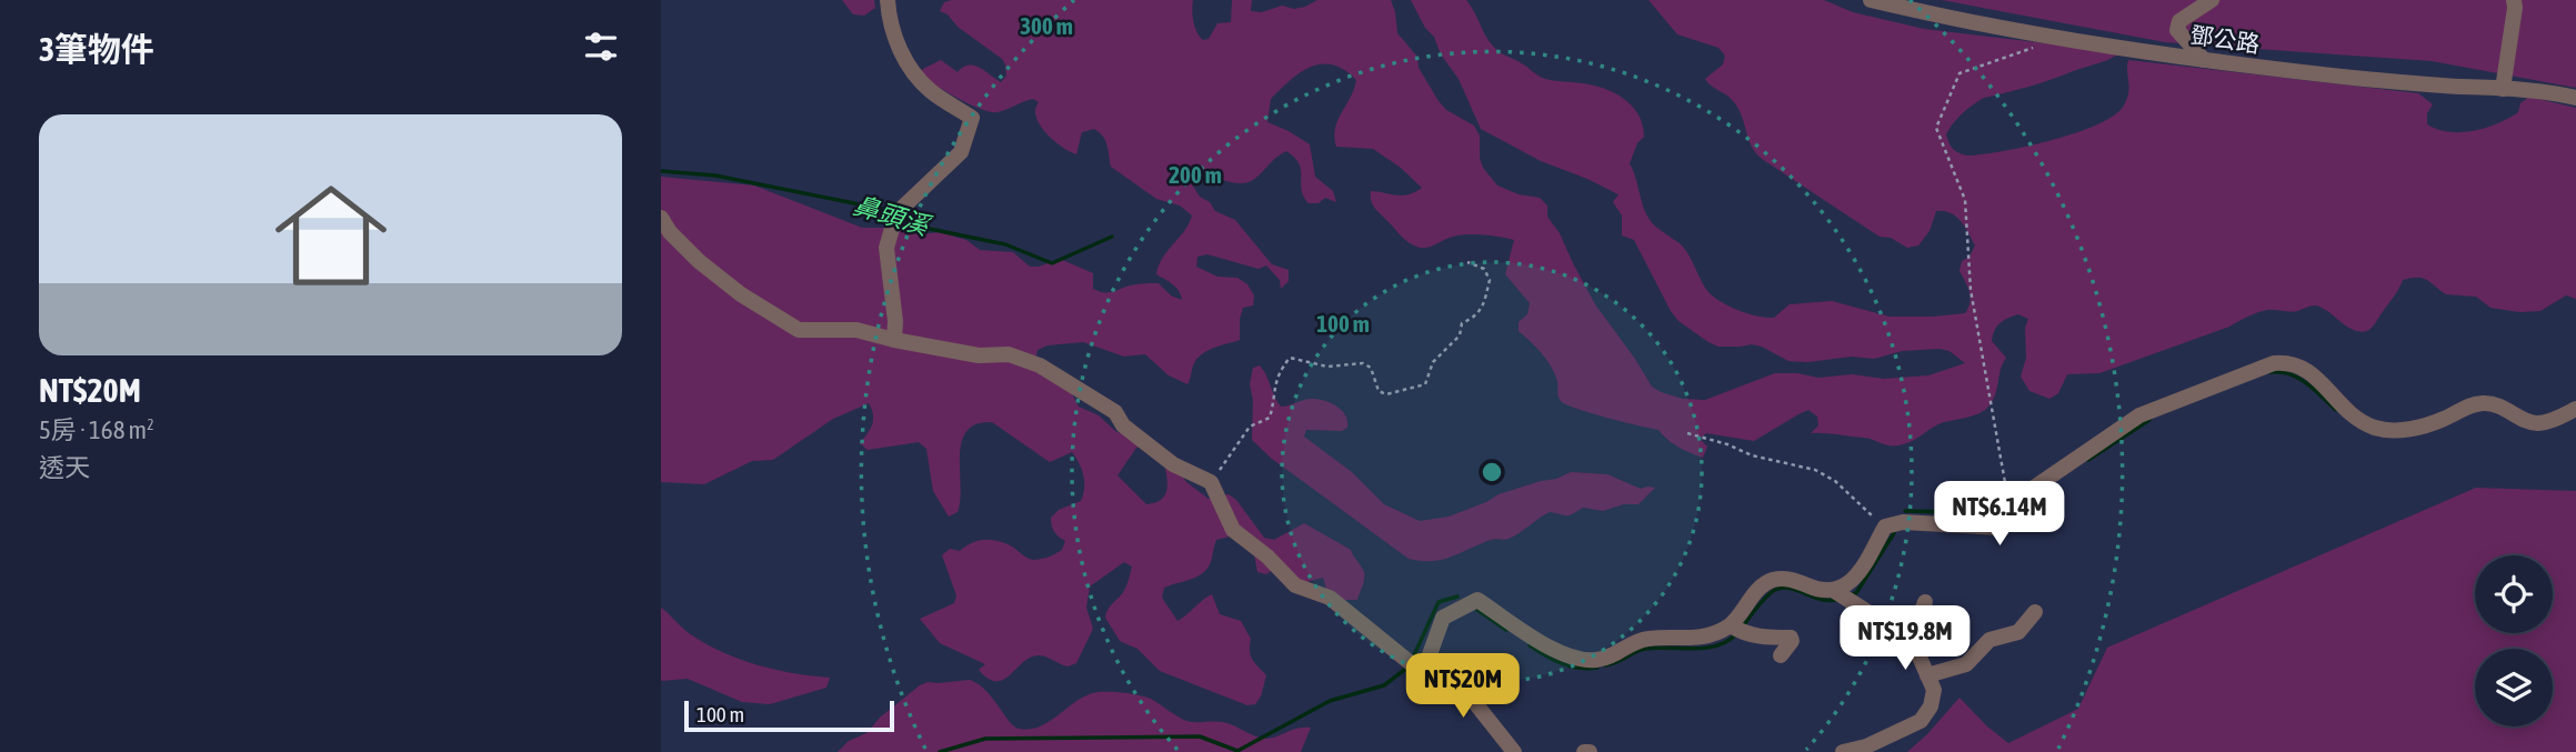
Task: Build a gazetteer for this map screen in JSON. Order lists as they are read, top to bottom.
{
  "streets": {
    "street": ["鄧公路"]
  },
  "water": ["鼻頭溪"],
  "scale_bar": "100 m",
  "page": {
    "heading": "3筆物件",
    "list": [
      {
        "name": "NT$20M",
        "note": "5房 · 168 m² · 透天"
      }
    ],
    "price": ["NT$6.14M", "NT$19.8M", "NT$20M"],
    "scale": "100 m"
  },
  "rings": ["300 m", "200 m", "100 m"]
}
